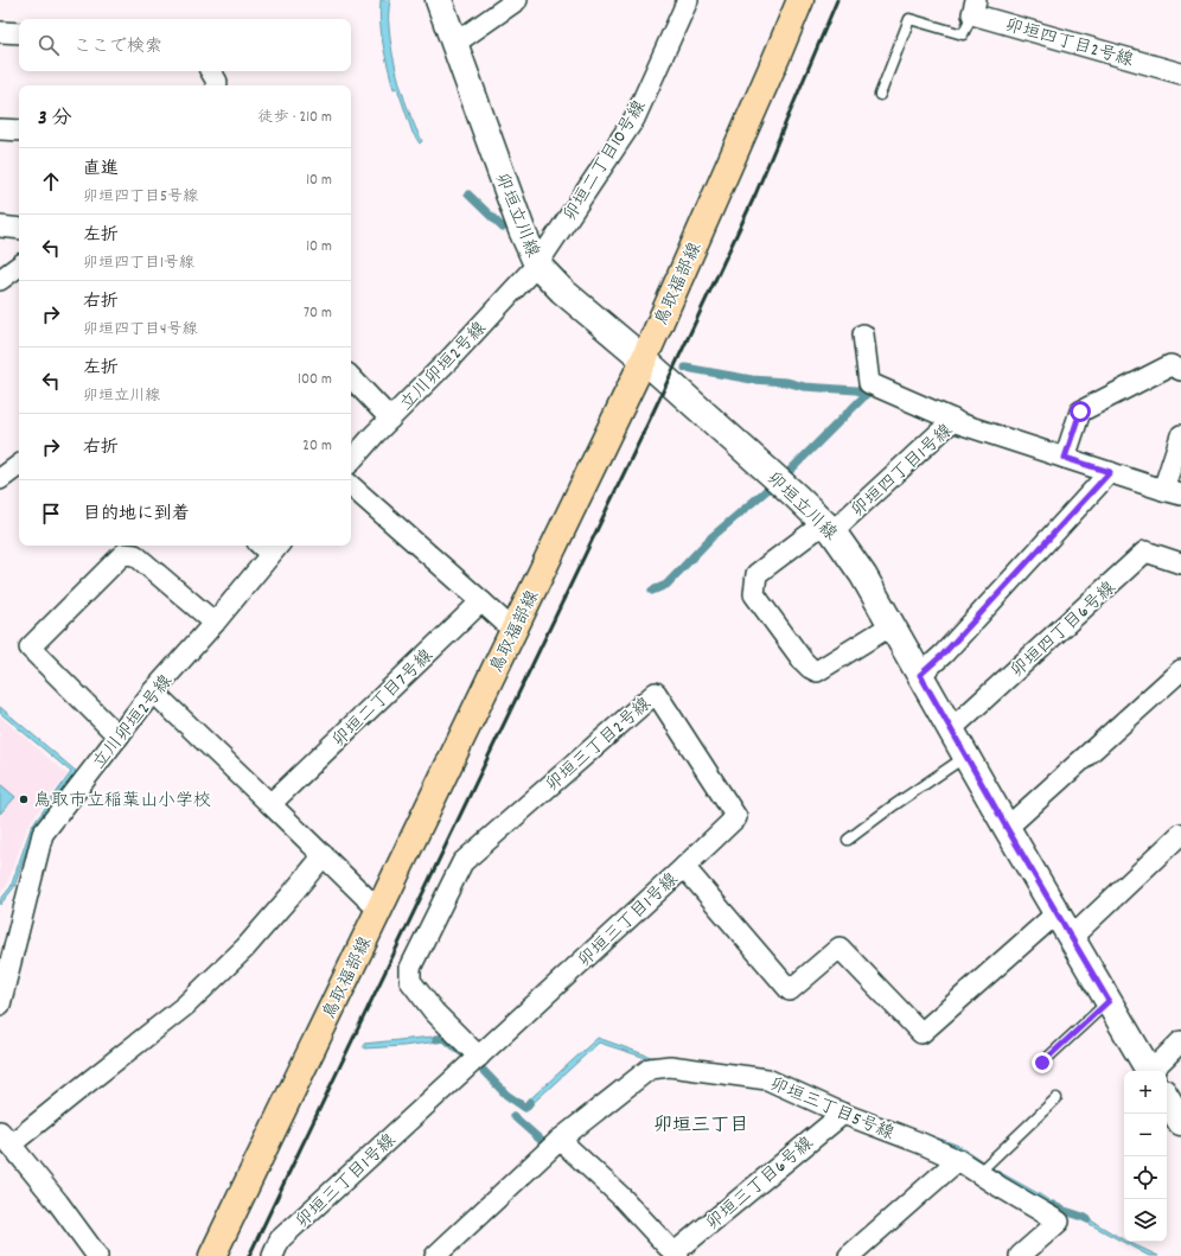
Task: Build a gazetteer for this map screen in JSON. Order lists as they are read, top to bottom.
{
  "streets": {
    "main road": ["鳥取福部線"],
    "street": [
      "卯垣四丁目2号線",
      "卯垣二丁目10号線",
      "卯垣立川線",
      "立川卯垣2号線",
      "卯垣四丁目1号線",
      "卯垣四丁目6号線",
      "卯垣二丁目7号線",
      "卯垣三丁目2号線",
      "卯垣三丁目1号線",
      "卯垣三丁目5号線",
      "卯垣三丁目6号線"
    ]
  },
  "crossings": [
    ["卯垣二丁目10号線", "卯垣立川線"],
    ["卯垣二丁目10号線", "立川卯垣2号線"],
    ["卯垣立川線", "鳥取福部線"],
    ["卯垣立川線", "立川卯垣2号線"],
    ["卯垣立川線", "卯垣四丁目1号線"],
    ["卯垣立川線", "卯垣四丁目6号線"],
    ["卯垣立川線", "卯垣三丁目1号線"],
    ["卯垣三丁目2号線", "卯垣三丁目1号線"],
    ["卯垣三丁目5号線", "卯垣三丁目6号線"]
  ],
  "districts": ["卯垣三丁目"],
  "places": ["鳥取市立稲葉山小学校"],
  "page": {
    "search": "ここで検索",
    "heading": ["3 分", "徒歩 · 210 m"],
    "list": [
      ["直進", "卯垣四丁目5号線", "10 m"],
      ["左折", "卯垣四丁目1号線", "10 m"],
      ["右折", "卯垣四丁目4号線", "70 m"],
      ["左折", "卯垣立川線", "100 m"],
      ["右折", "20 m"],
      "目的地に到着"
    ],
    "map_buttons": ["+", "−"]
  }
}
